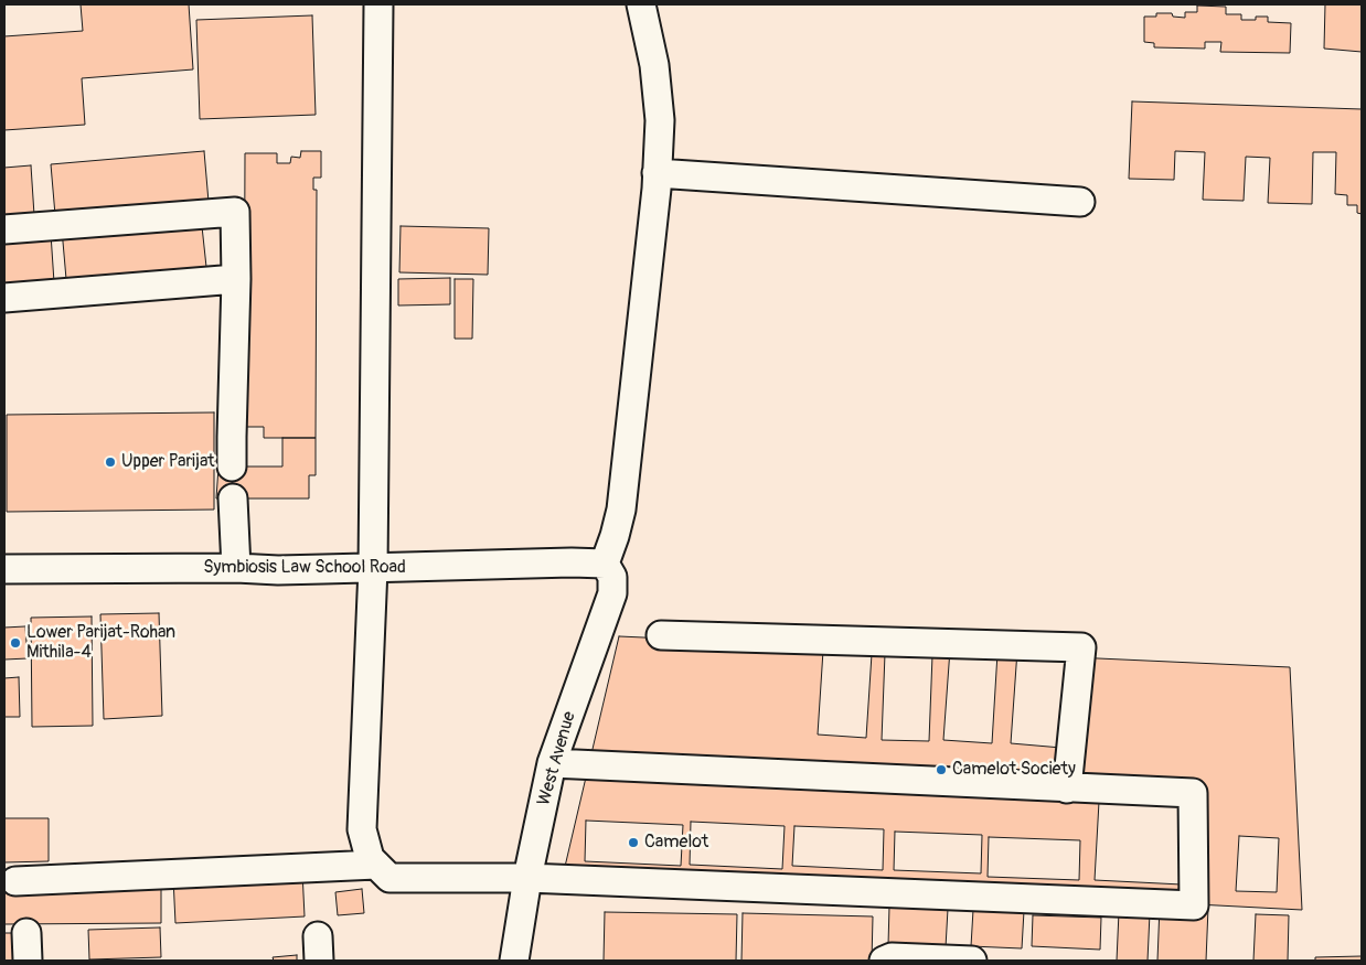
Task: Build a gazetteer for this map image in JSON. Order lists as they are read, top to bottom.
{
  "streets": {
    "street": ["Symbiosis Law School Road", "West Avenue"]
  },
  "crossings": [
    ["Symbiosis Law School Road", "West Avenue"]
  ],
  "places": [
    "Upper Parijat",
    "Lower Parijat-Rohan Mithila-4",
    "Camelot Society",
    "Camelot"
  ]
}
